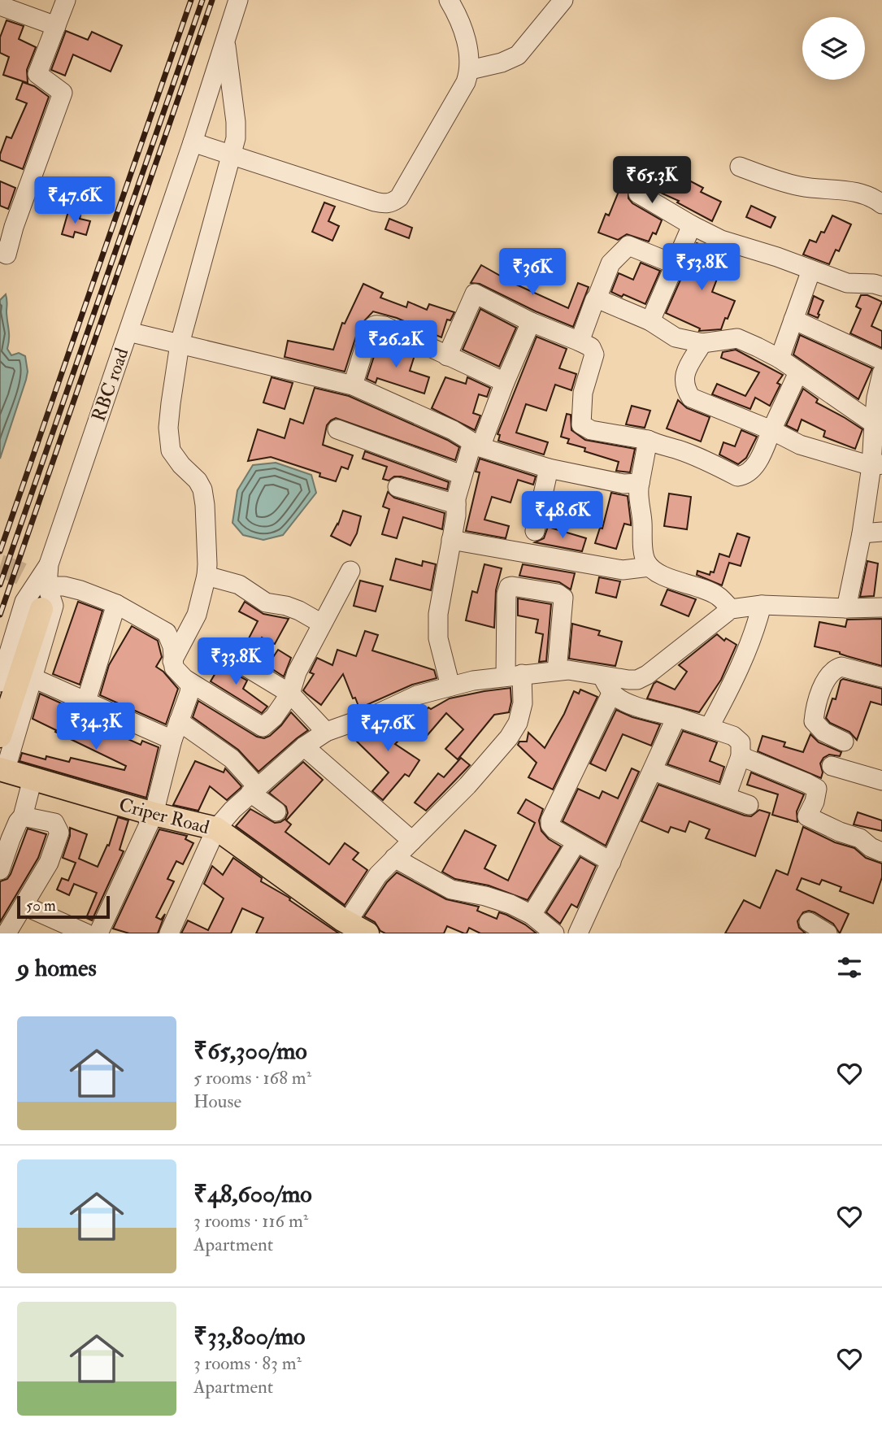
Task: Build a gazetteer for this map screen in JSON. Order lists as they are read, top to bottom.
{
  "streets": {
    "main road": ["Criper Road"],
    "street": ["RBC road"]
  },
  "crossings": [
    ["RBC road", "Criper Road"]
  ],
  "scale_bar": "50 m",
  "page": {
    "price": [
      "₹65.3K",
      "₹47.6K",
      "₹53.8K",
      "₹36K",
      "₹26.2K",
      "₹48.6K",
      "₹33.8K",
      "₹34.3K",
      "₹47.6K"
    ],
    "scale": "50 m",
    "heading": "9 homes",
    "list": [
      {
        "name": "₹65,300/mo",
        "note": "5 rooms · 168 m² · House"
      },
      {
        "name": "₹48,600/mo",
        "note": "3 rooms · 116 m² · Apartment"
      },
      {
        "name": "₹33,800/mo",
        "note": "3 rooms · 83 m² · Apartment"
      }
    ]
  }
}
